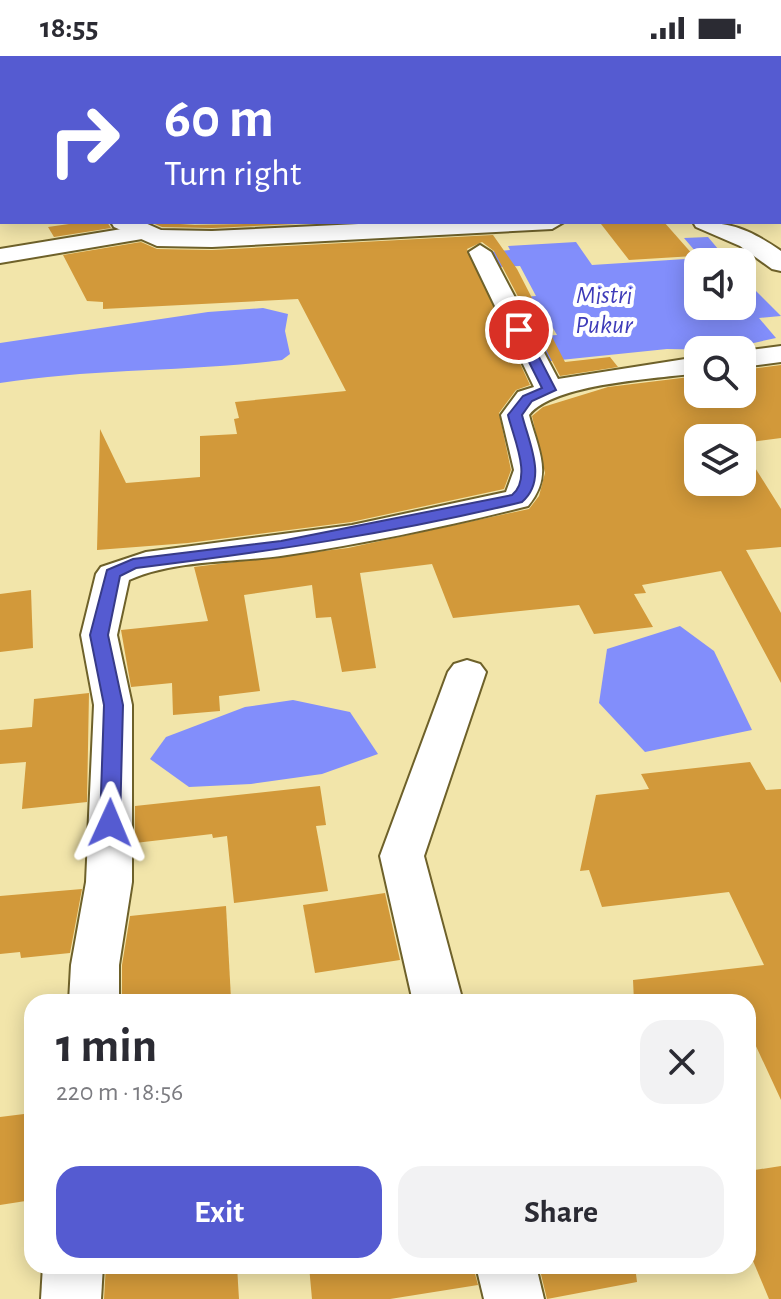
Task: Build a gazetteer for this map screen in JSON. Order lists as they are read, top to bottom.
{
  "water": ["Mistri Pukur"],
  "page": {
    "status": "18:55",
    "turn": ["60 m", "Turn right"],
    "heading": ["1 min", "220 m · 18:56"],
    "buttons": ["Exit", "Share"]
  }
}
